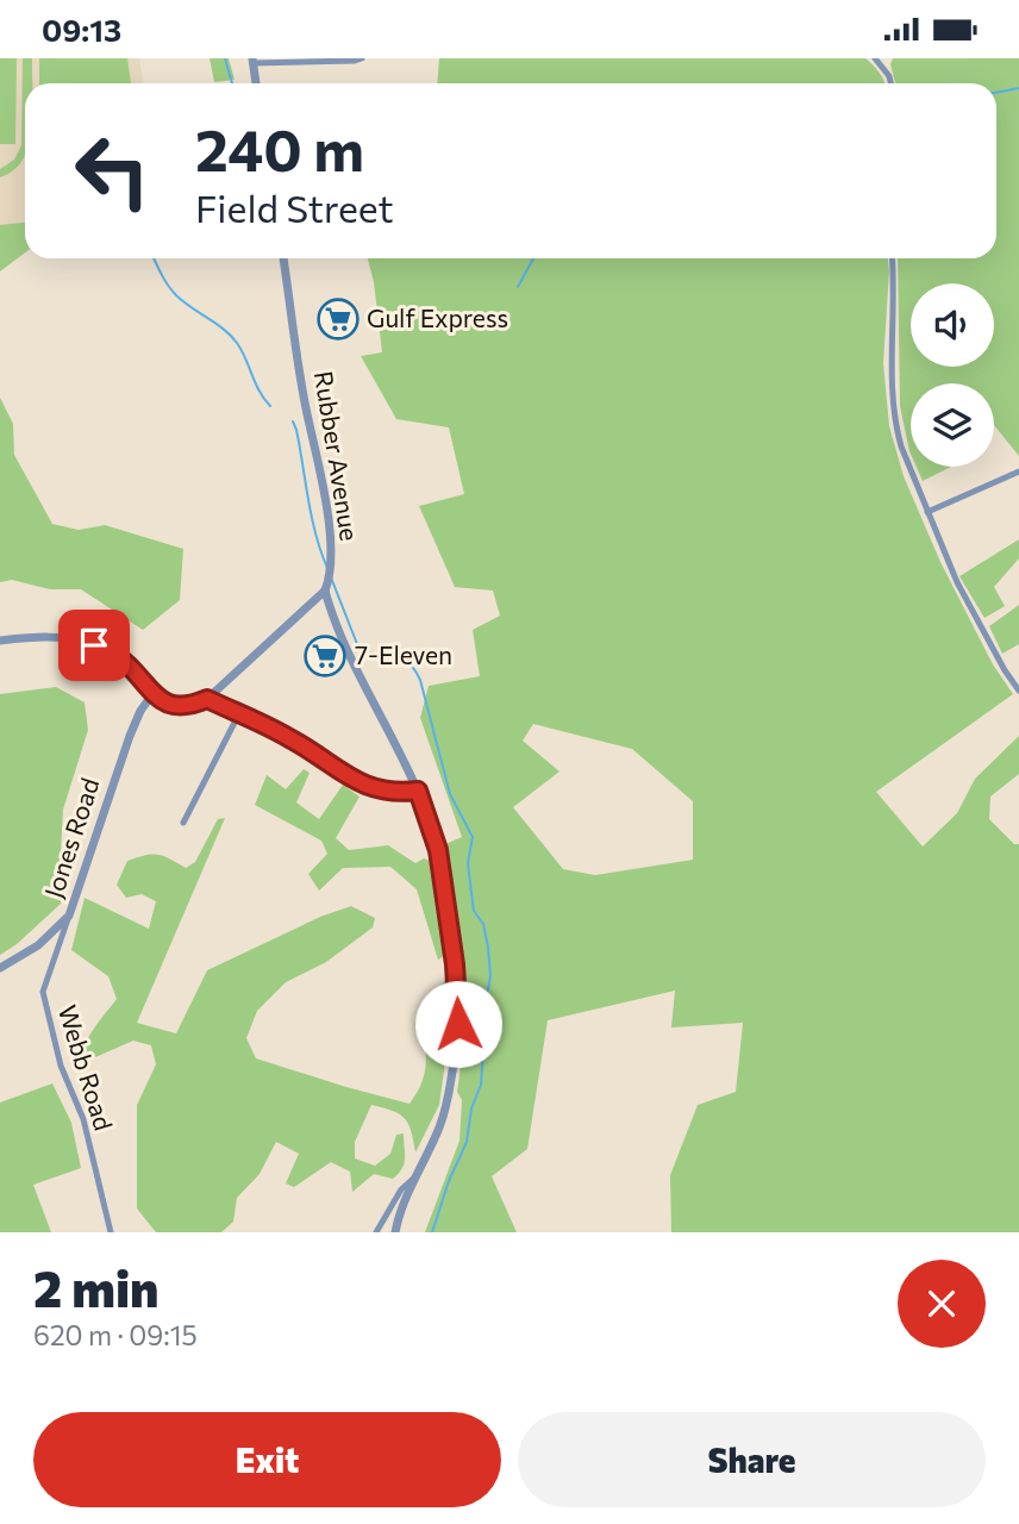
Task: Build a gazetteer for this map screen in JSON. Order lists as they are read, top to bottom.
{
  "streets": {
    "street": ["Rubber Avenue", "Jones Road", "Webb Road"]
  },
  "crossings": [
    ["Jones Road", "Webb Road"]
  ],
  "places": {
    "supermarket": ["Gulf Express", "7-Eleven"]
  },
  "page": {
    "status": "09:13",
    "turn": ["240 m", "Field Street"],
    "heading": ["2 min", "620 m · 09:15"],
    "buttons": ["Exit", "Share"]
  }
}
